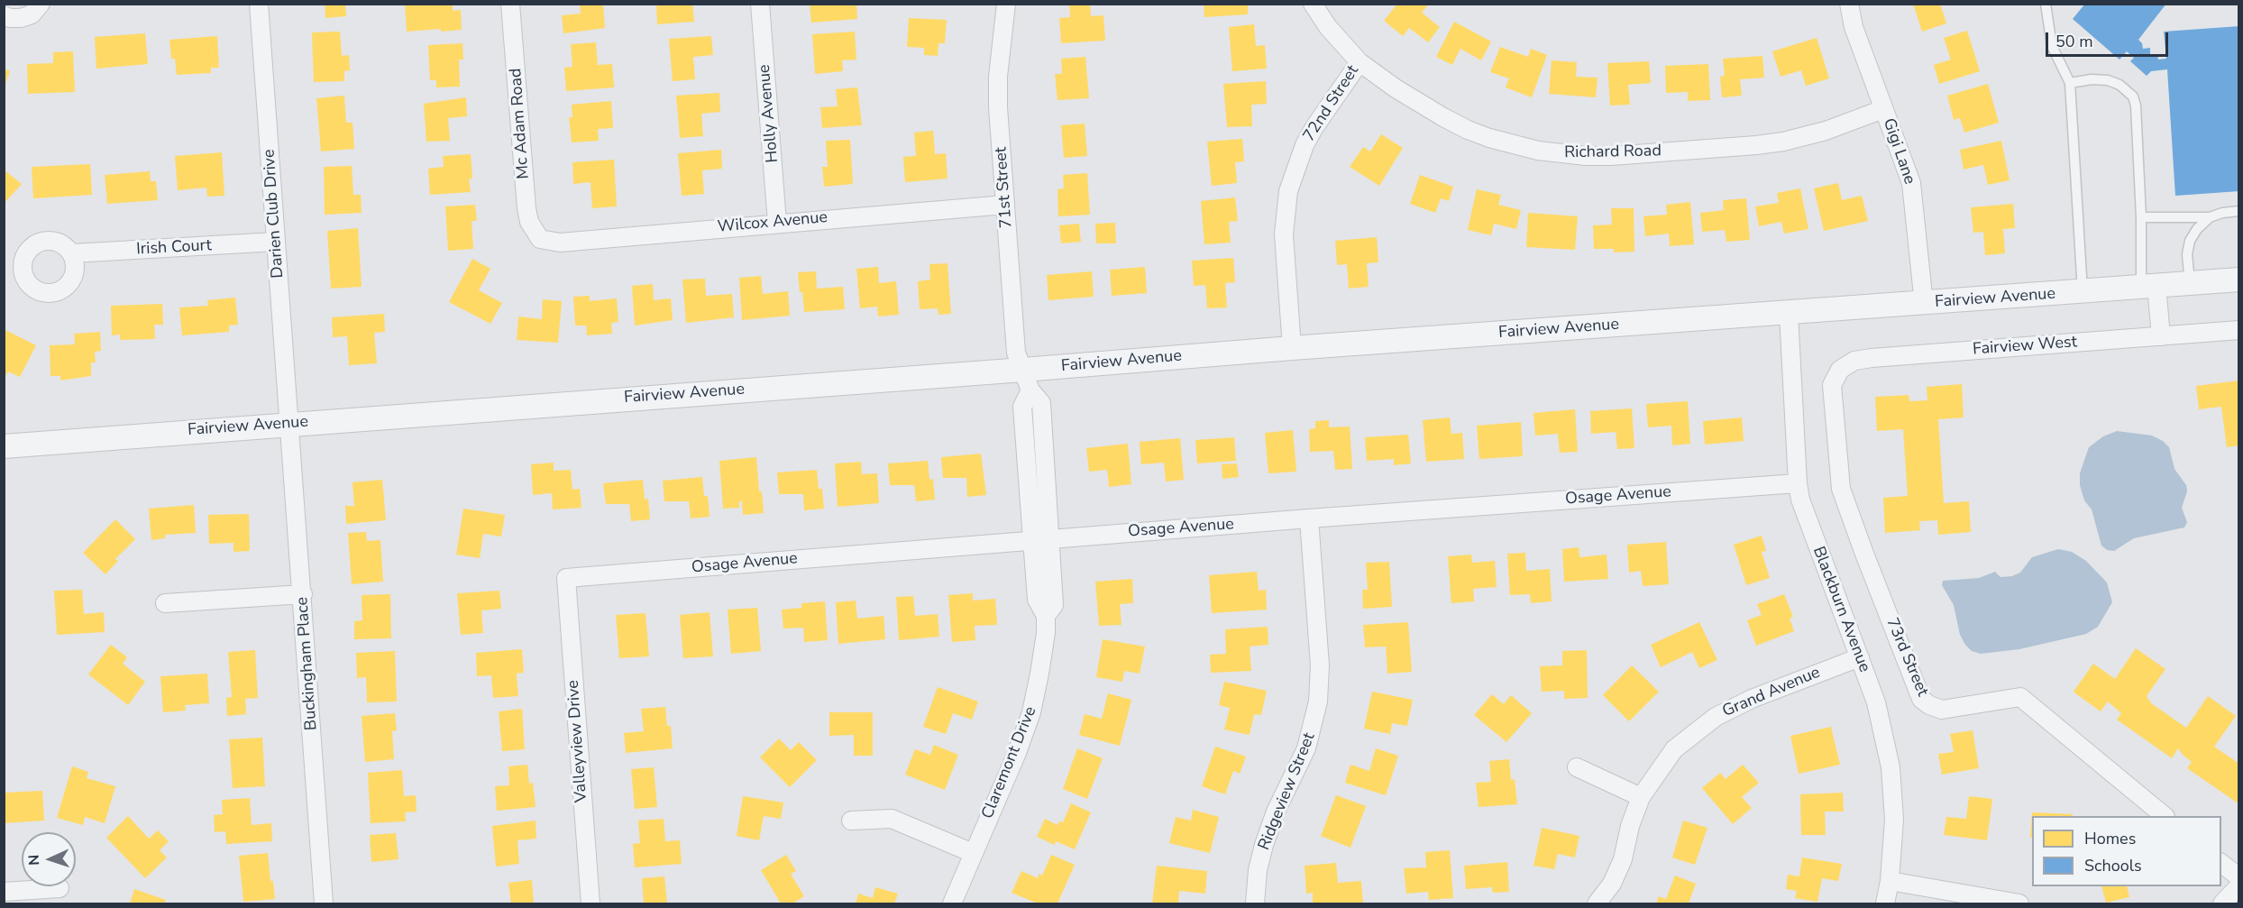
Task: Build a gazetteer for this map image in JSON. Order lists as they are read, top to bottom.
{
  "streets": {
    "street": [
      "72nd Street",
      "Holly Avenue",
      "Mc Adam Road",
      "Gigi Lane",
      "Richard Road",
      "71st Street",
      "Darien Club Drive",
      "Wilcox Avenue",
      "Irish Court",
      "Fairview Avenue",
      "Fairview West",
      "Osage Avenue",
      "Blackburn Avenue",
      "73rd Street",
      "Buckingham Place",
      "Grand Avenue",
      "Valleyview Drive",
      "Claremont Drive",
      "Ridgeview Street"
    ]
  },
  "crossings": [
    ["72nd Street", "Richard Road"],
    ["72nd Street", "Fairview Avenue"],
    ["Holly Avenue", "Wilcox Avenue"],
    ["Mc Adam Road", "Wilcox Avenue"],
    ["Gigi Lane", "Richard Road"],
    ["Gigi Lane", "Fairview Avenue"],
    ["71st Street", "Wilcox Avenue"],
    ["71st Street", "Fairview Avenue"],
    ["71st Street", "Claremont Drive"],
    ["Darien Club Drive", "Irish Court"],
    ["Darien Club Drive", "Fairview Avenue"],
    ["Darien Club Drive", "Buckingham Place"],
    ["Fairview Avenue", "Blackburn Avenue"],
    ["Fairview Avenue", "Buckingham Place"],
    ["Fairview Avenue", "Claremont Drive"],
    ["Fairview West", "73rd Street"],
    ["Osage Avenue", "Blackburn Avenue"],
    ["Osage Avenue", "Valleyview Drive"],
    ["Osage Avenue", "Claremont Drive"],
    ["Osage Avenue", "Ridgeview Street"],
    ["Blackburn Avenue", "Grand Avenue"]
  ],
  "legend": ["Homes", "Schools"],
  "scale_bar": "50 m",
  "north": "left"
}
